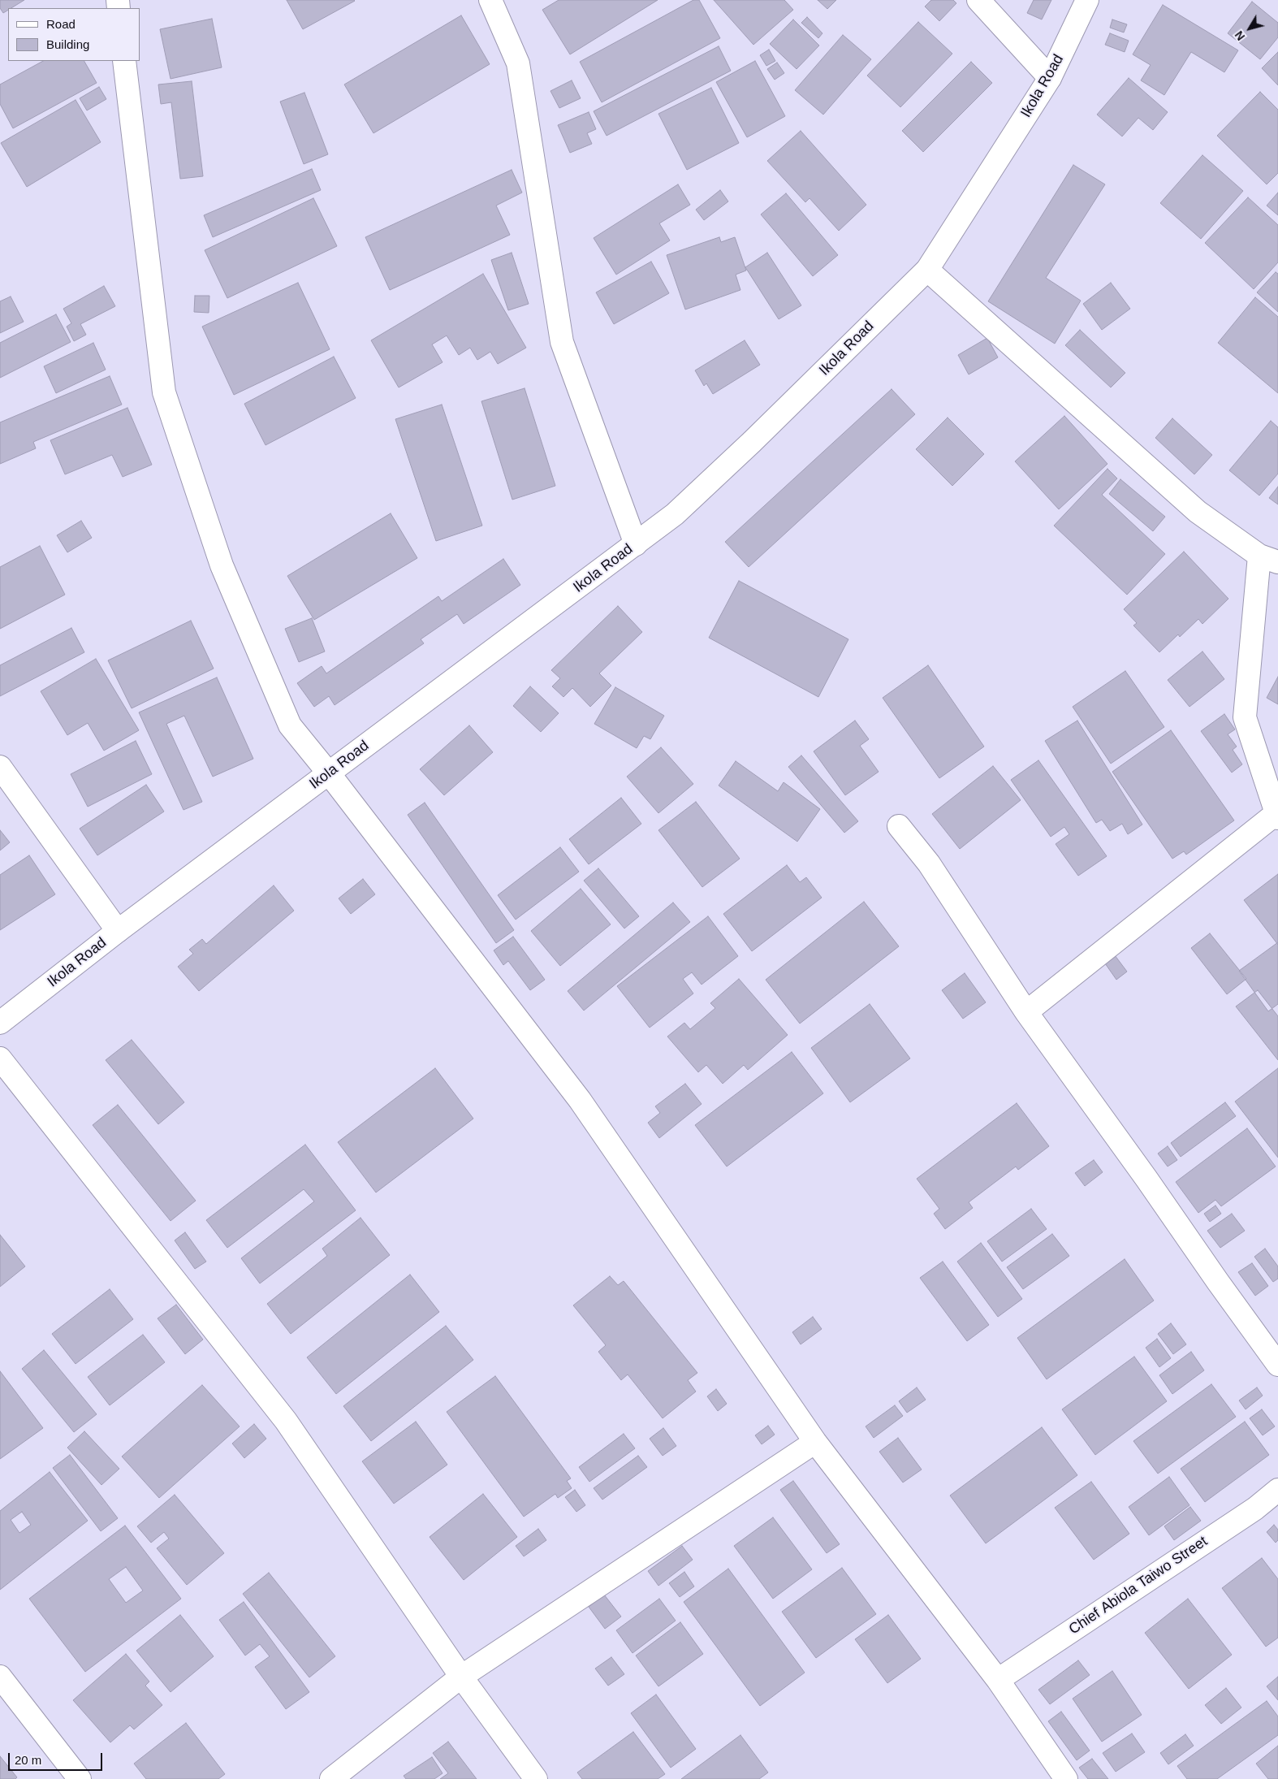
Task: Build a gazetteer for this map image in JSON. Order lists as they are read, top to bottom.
{
  "streets": {
    "street": ["Ikola Road", "Chief Abiola Taiwo Street"]
  },
  "legend": ["Road", "Building"],
  "scale_bar": "20 m",
  "north": "bottom left"
}
